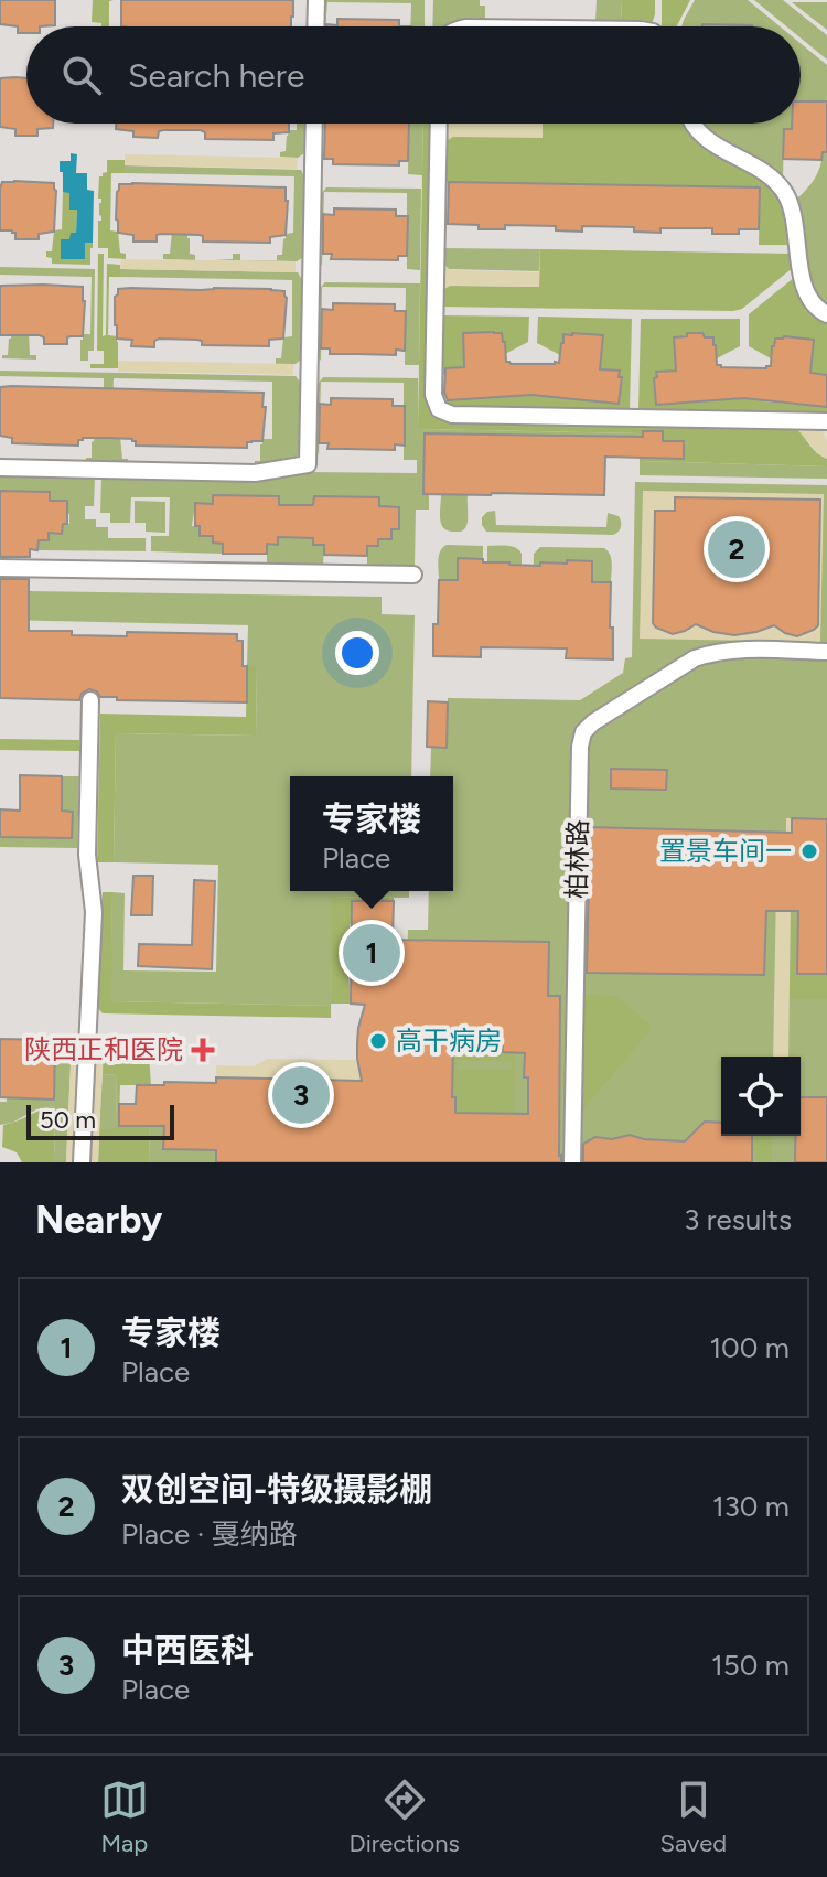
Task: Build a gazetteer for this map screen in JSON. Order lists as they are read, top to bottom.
{
  "streets": {
    "street": ["柏林路"]
  },
  "places": {
    "other": ["置景车间一", "高干病房"],
    "health": ["陕西正和医院"]
  },
  "scale_bar": "50 m",
  "page": {
    "search": "Search here",
    "pins": ["2", "1", "3"],
    "popup": ["专家楼", "Place"],
    "scale": "50 m",
    "heading": ["Nearby", "3 results"],
    "list": [
      {
        "mark": "1",
        "name": "专家楼",
        "note": "Place",
        "value": "100 m"
      },
      {
        "mark": "2",
        "name": "双创空间-特级摄影棚",
        "note": "Place · 戛纳路",
        "value": "130 m"
      },
      {
        "mark": "3",
        "name": "中西医科",
        "note": "Place",
        "value": "150 m"
      }
    ],
    "nav": ["Map", "Directions", "Saved"]
  }
}
